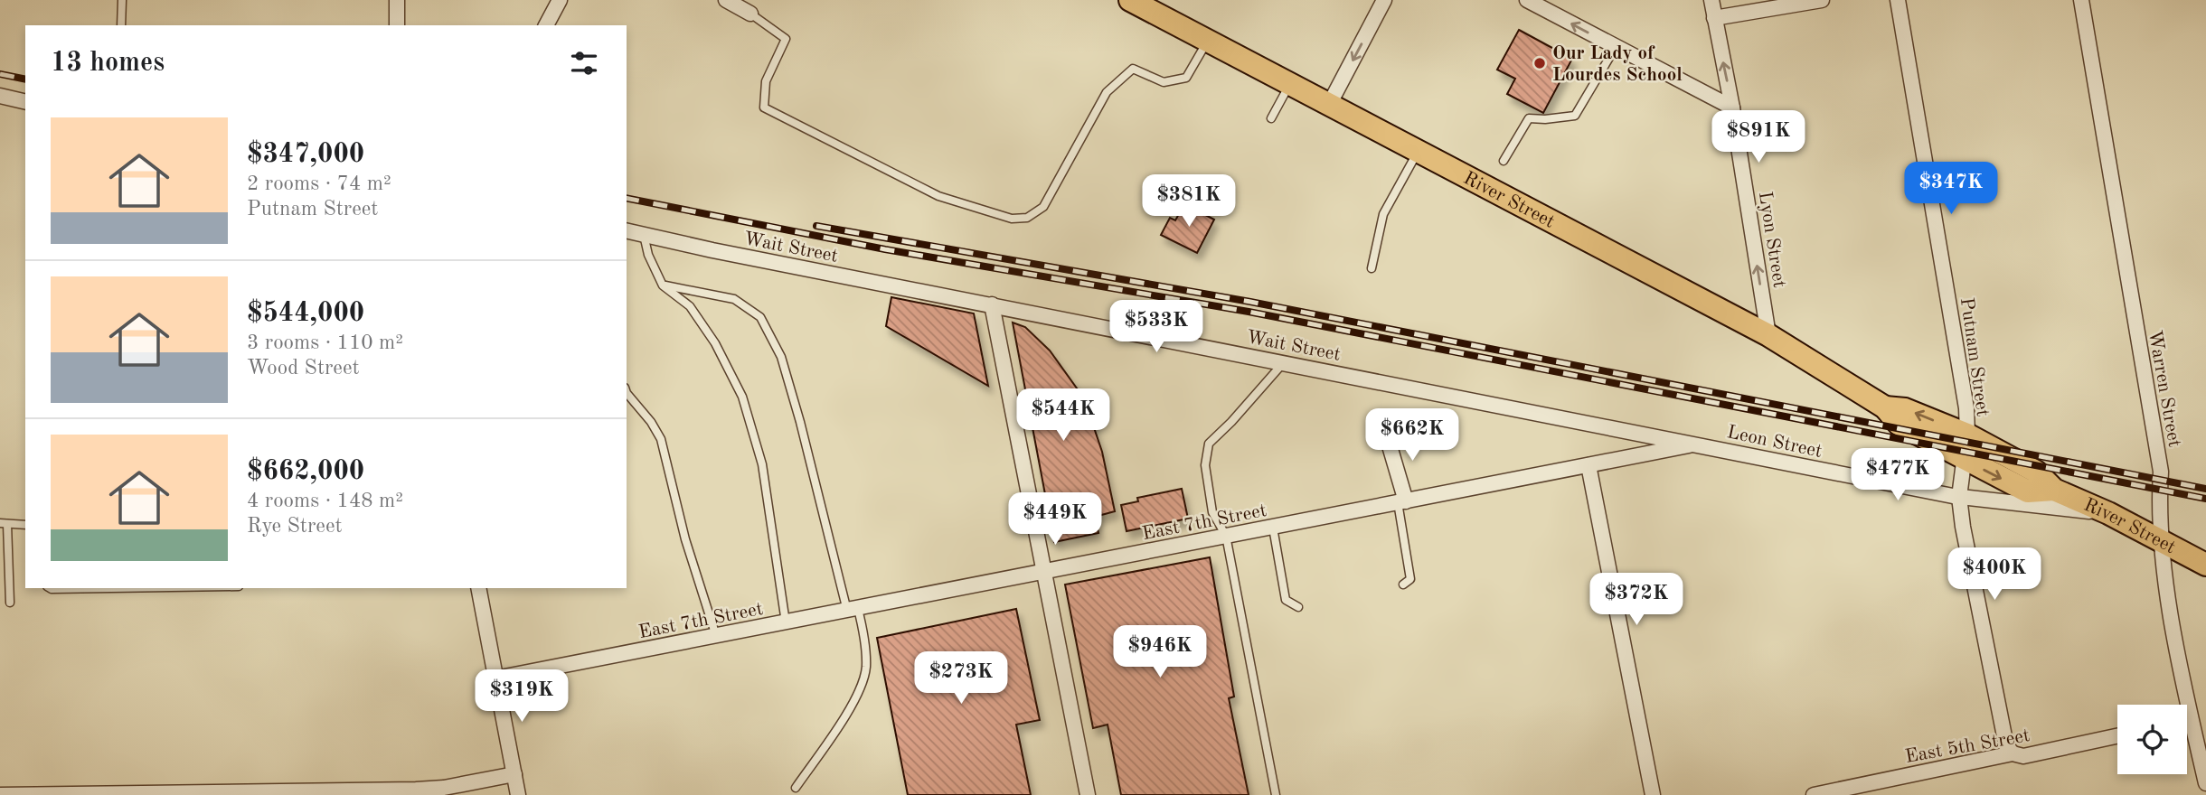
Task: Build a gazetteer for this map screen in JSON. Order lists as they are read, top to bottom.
{
  "streets": {
    "main road": ["River Street"],
    "street": [
      "Lyon Street",
      "Wait Street",
      "Putnam Street",
      "Warren Street",
      "Leon Street",
      "East 7th Street",
      "East 5th Street"
    ]
  },
  "crossings": [
    ["River Street", "Lyon Street"],
    ["River Street", "Putnam Street"],
    ["River Street", "Warren Street"],
    ["River Street", "Leon Street"],
    ["Wait Street", "Leon Street"],
    ["Wait Street", "East 7th Street"],
    ["Putnam Street", "Leon Street"],
    ["Putnam Street", "East 5th Street"],
    ["Leon Street", "East 7th Street"]
  ],
  "one_way": ["Lyon Street"],
  "places": ["Our Lady of Lourdes School"],
  "page": {
    "heading": "13 homes",
    "list": [
      {
        "name": "$347,000",
        "note": "2 rooms · 74 m² · Putnam Street"
      },
      {
        "name": "$544,000",
        "note": "3 rooms · 110 m² · Wood Street"
      },
      {
        "name": "$662,000",
        "note": "4 rooms · 148 m² · Rye Street"
      }
    ],
    "price": [
      "$891K",
      "$347K",
      "$381K",
      "$533K",
      "$544K",
      "$662K",
      "$477K",
      "$449K",
      "$400K",
      "$372K",
      "$946K",
      "$273K",
      "$319K"
    ]
  }
}
